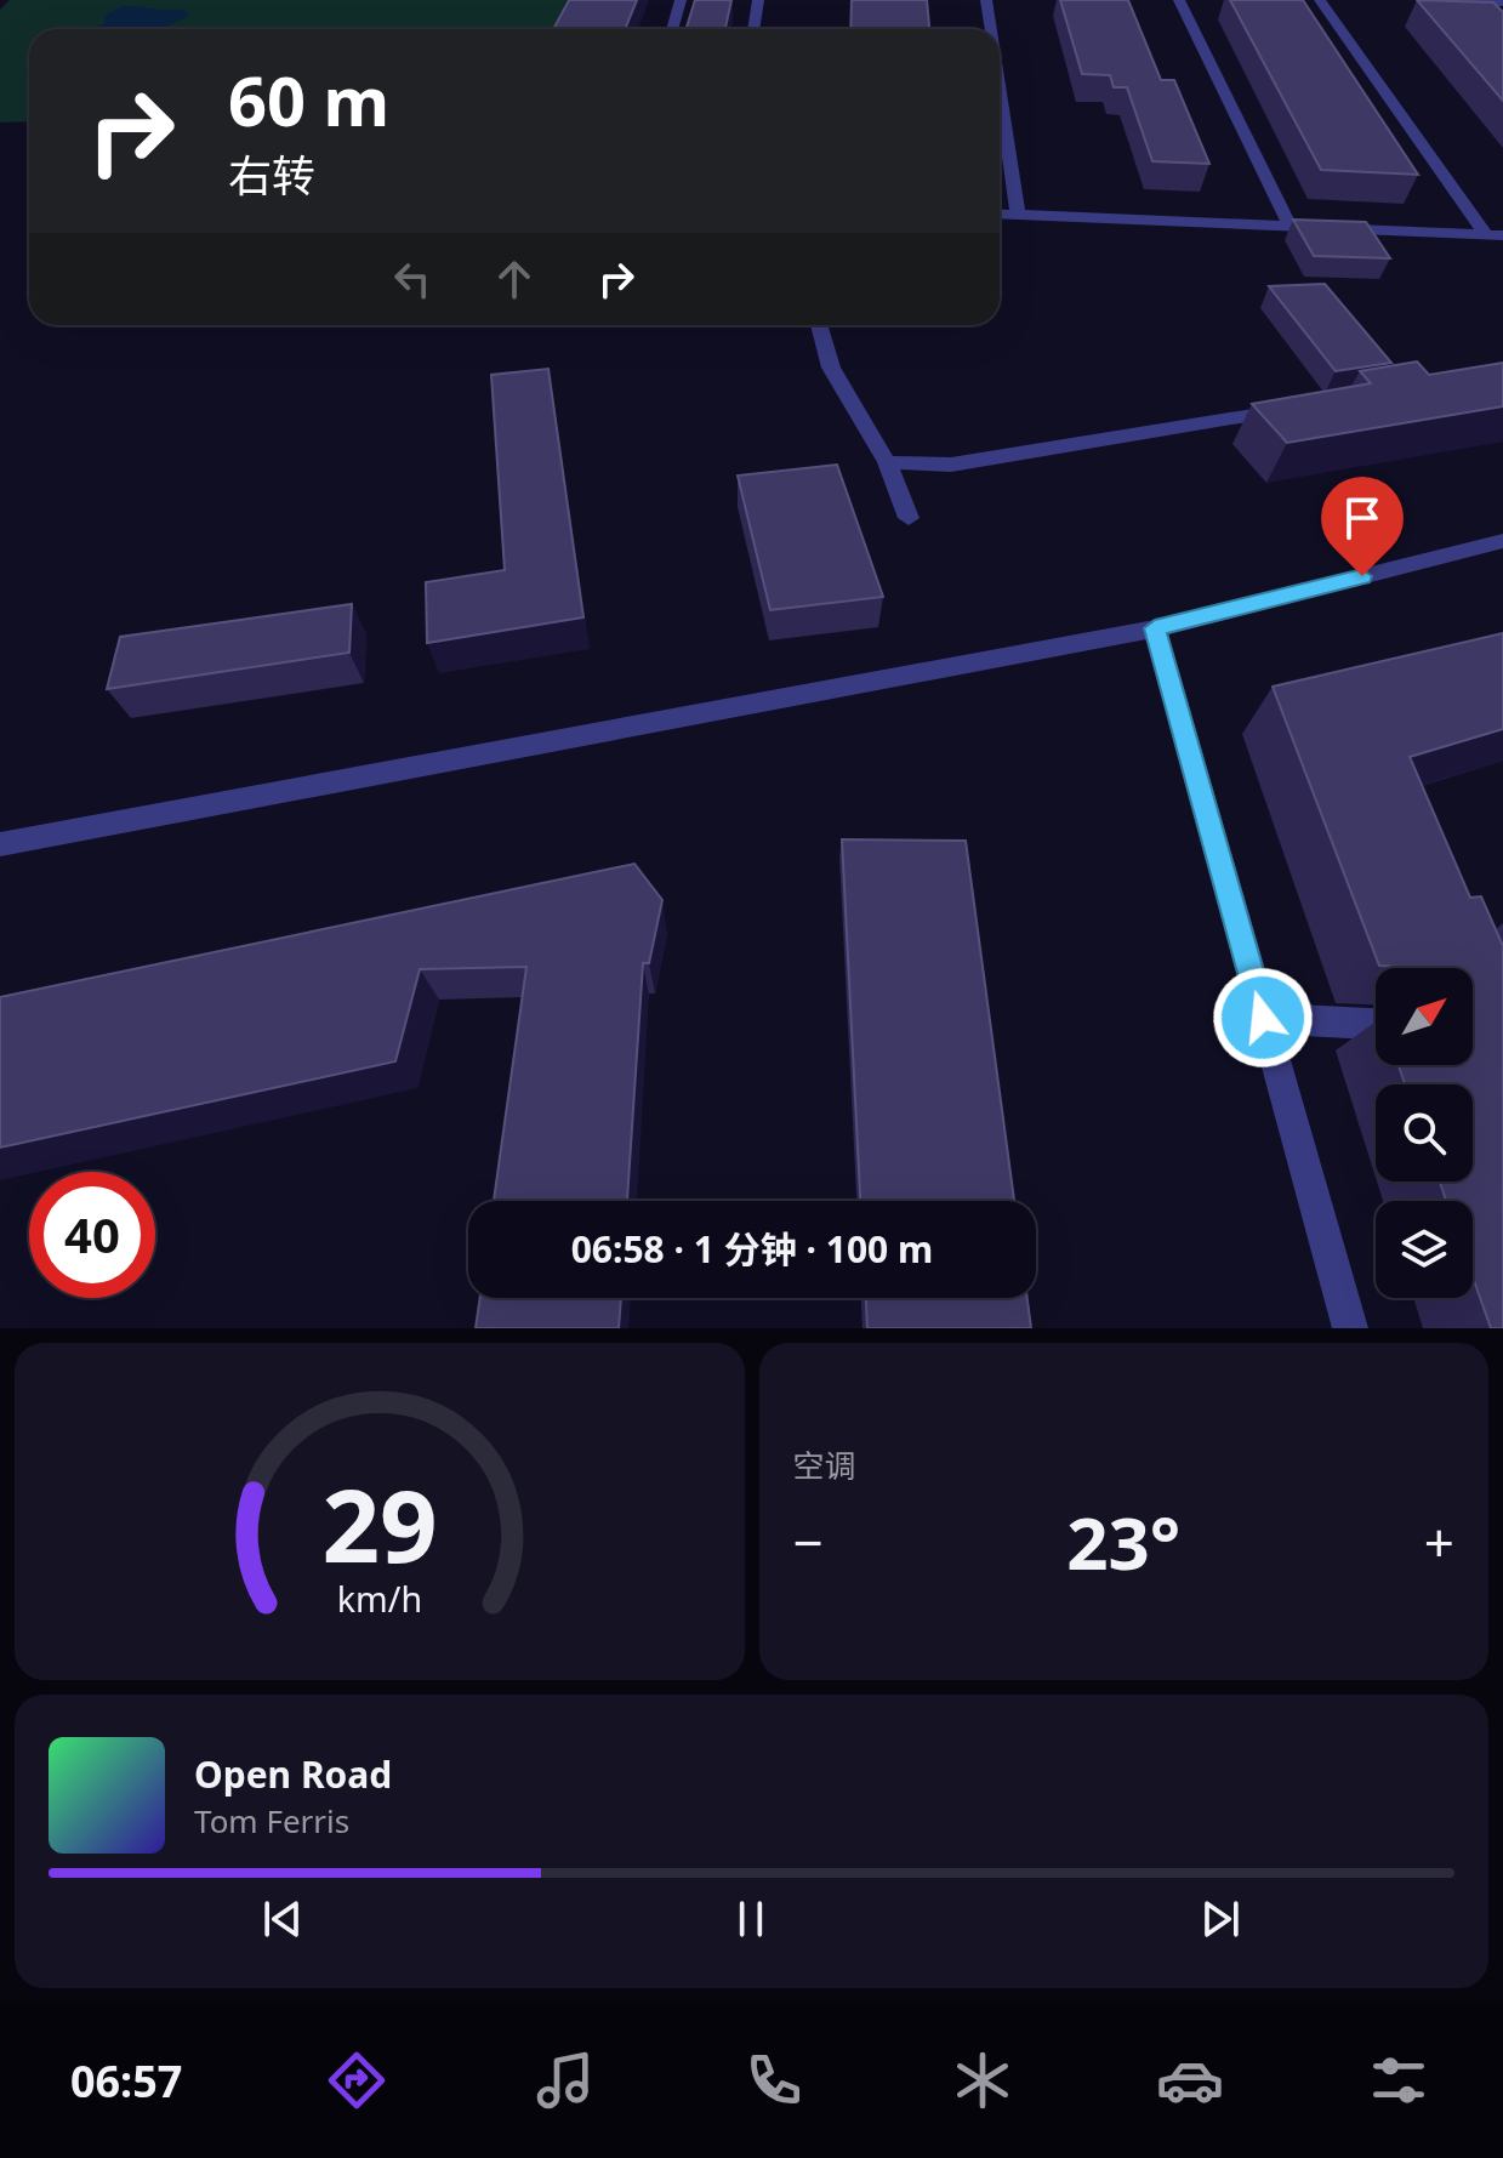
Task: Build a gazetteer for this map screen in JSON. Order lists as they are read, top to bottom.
{
  "north": "top right",
  "page": {
    "turn": ["60 m", "右转"],
    "limit": "40",
    "trip": "06:58 · 1 分钟 · 100 m",
    "tile": "空调",
    "heat": ["−", "23°", "+"],
    "song": ["Open Road", "Tom Ferris"],
    "tabs": "06:57",
    "gauge": ["29", "km/h"]
  }
}
